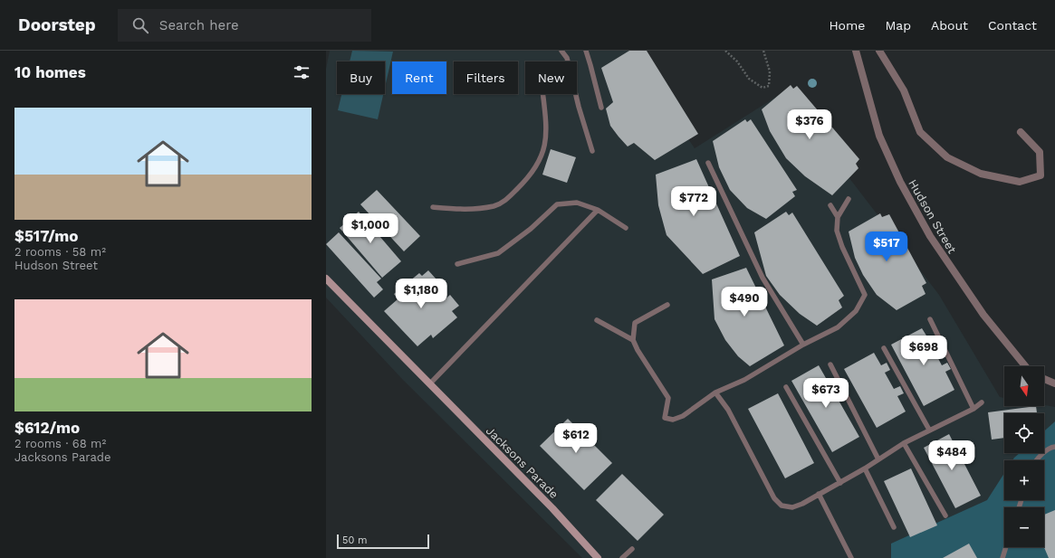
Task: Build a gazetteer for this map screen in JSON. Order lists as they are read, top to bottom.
{
  "streets": {
    "street": ["Hudson Street", "Jacksons Parade"]
  },
  "scale_bar": "50 m",
  "north": "bottom",
  "page": {
    "header": "Doorstep",
    "search": "Search here",
    "nav": [
      "Home",
      "Map",
      "About",
      "Contact"
    ],
    "heading": "10 homes",
    "chip": [
      "Buy",
      "Rent",
      "Filters",
      "New"
    ],
    "list": [
      {
        "name": "$517/mo",
        "note": "2 rooms · 58 m² · Hudson Street"
      },
      {
        "name": "$612/mo",
        "note": "2 rooms · 68 m² · Jacksons Parade"
      }
    ],
    "price": [
      "$376",
      "$772",
      "$1,000",
      "$517",
      "$1,180",
      "$490",
      "$698",
      "$673",
      "$612",
      "$484"
    ],
    "map_buttons": ["+", "−"],
    "scale": "50 m"
  }
}
